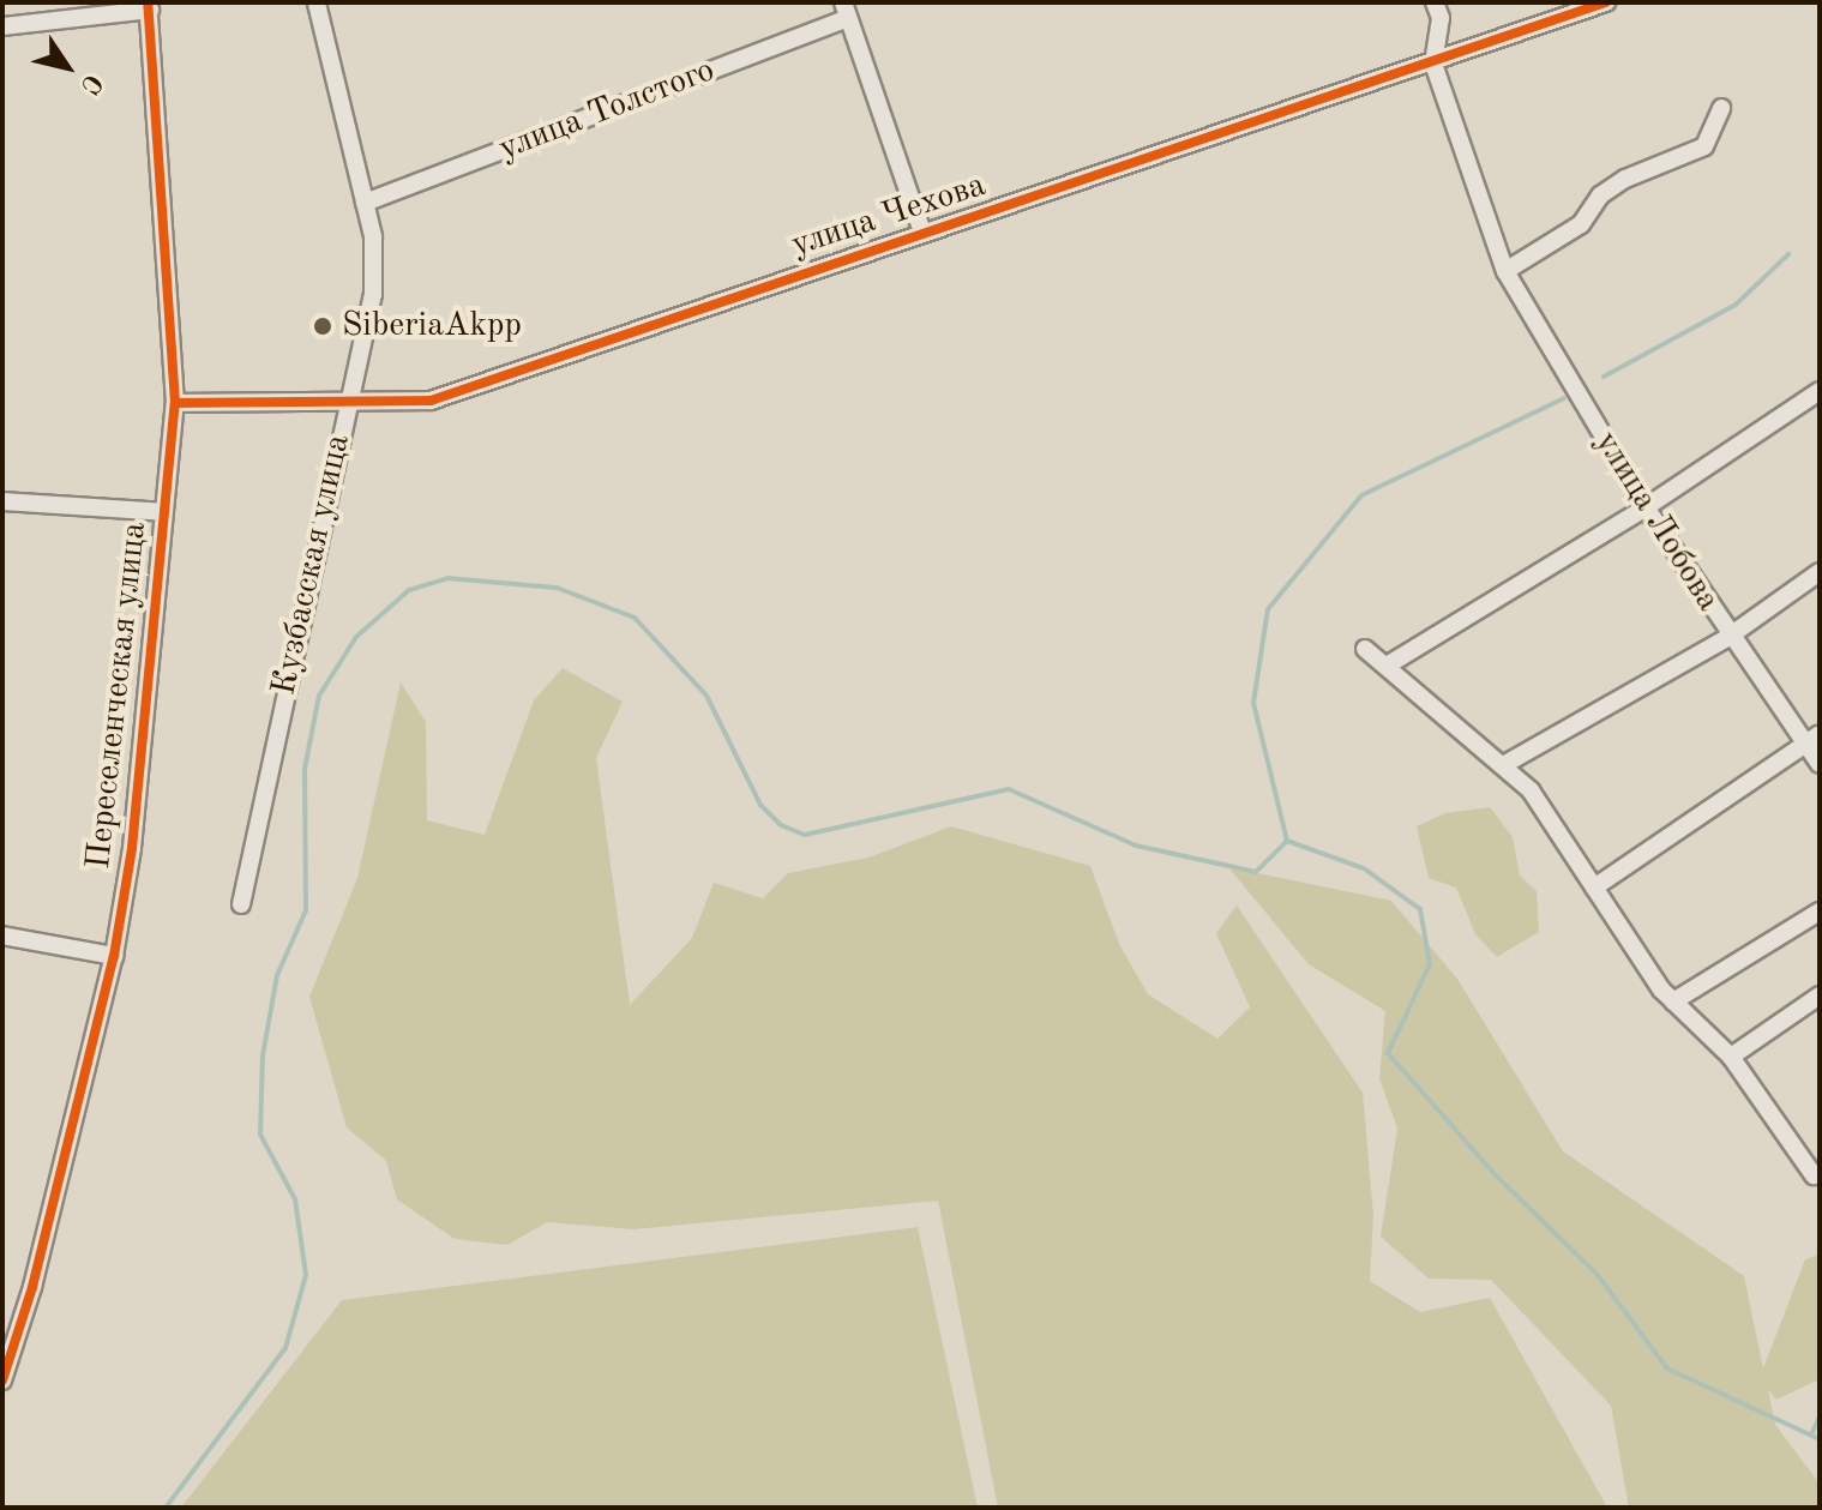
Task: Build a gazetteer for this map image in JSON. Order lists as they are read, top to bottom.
{
  "streets": {
    "street": [
      "улица Толстого",
      "улица Чехова",
      "улица Лобова",
      "Кузбасская улица",
      "Переселенческая улица"
    ]
  },
  "crossings": [
    ["улица Толстого", "Кузбасская улица"],
    ["улица Чехова", "улица Лобова"],
    ["улица Чехова", "Кузбасская улица"],
    ["улица Чехова", "Переселенческая улица"]
  ],
  "places": ["SiberiaAkpp"],
  "north": "bottom right"
}
